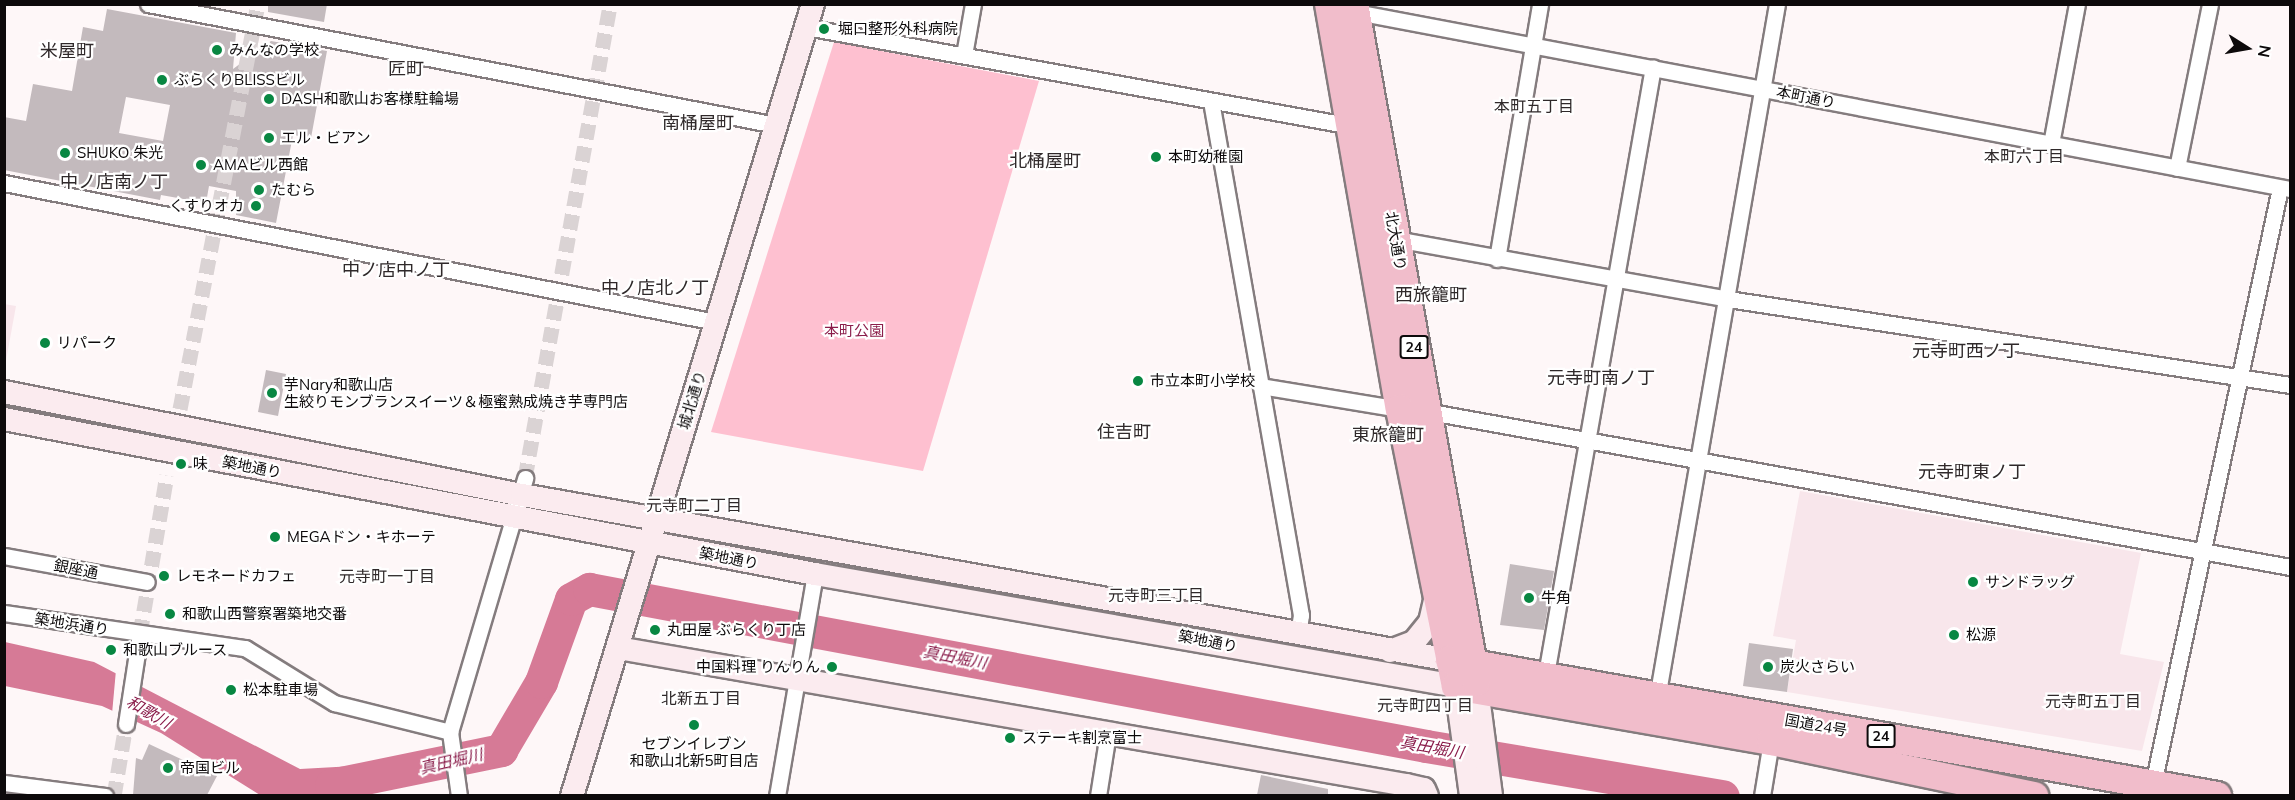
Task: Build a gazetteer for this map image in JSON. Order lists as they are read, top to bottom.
{
  "streets": {
    "highway": ["北大通り", "24", "国道24号"],
    "street": [
      "本町通り",
      "城北通り",
      "築地通り",
      "銀座通",
      "築地浜通り"
    ]
  },
  "crossings": [
    ["本町通り", "北大通り"],
    ["北大通り", "築地通り"],
    ["北大通り", "国道24号"],
    ["城北通り", "築地通り"],
    ["築地通り", "国道24号"]
  ],
  "districts": [
    "米屋町",
    "匠町",
    "本町五丁目",
    "南桶屋町",
    "本町六丁目",
    "北桶屋町",
    "中ノ店南ノ丁",
    "中ノ店中ノ丁",
    "中ノ店北ノ丁",
    "西旅籠町",
    "元寺町西ノ丁",
    "元寺町南ノ丁",
    "住吉町",
    "東旅籠町",
    "元寺町東ノ丁",
    "元寺町二丁目",
    "元寺町一丁目",
    "元寺町三丁目",
    "北新五丁目",
    "元寺町五丁目",
    "元寺町四丁目"
  ],
  "water": ["真田堀川", "和歌川"],
  "parks": ["本町公園"],
  "places": [
    "堀口整形外科病院",
    "みんなの学校",
    "ぶらくりBLISSビル",
    "DASH和歌山お客様駐輪場",
    "エル・ビアン",
    "SHUKO 朱光",
    "本町幼稚園",
    "AMAビル西館",
    "たむら",
    "くすりオカ",
    "リパーク",
    "市立本町小学校",
    "芋Nary和歌山店 生絞りモンブランスイーツ＆極蜜熟成焼き芋専門店",
    "味",
    "MEGAドン・キホーテ",
    "レモネードカフェ",
    "サンドラッグ",
    "牛角",
    "和歌山西警察署築地交番",
    "丸田屋 ぶらくり丁店",
    "松源",
    "和歌山ブルース",
    "中国料理 りんりん",
    "炭火さらい",
    "松本駐車場",
    "セブンイレブン 和歌山北新5町目店",
    "ステーキ割烹富士",
    "帝国ビル"
  ],
  "north": "right"
}
